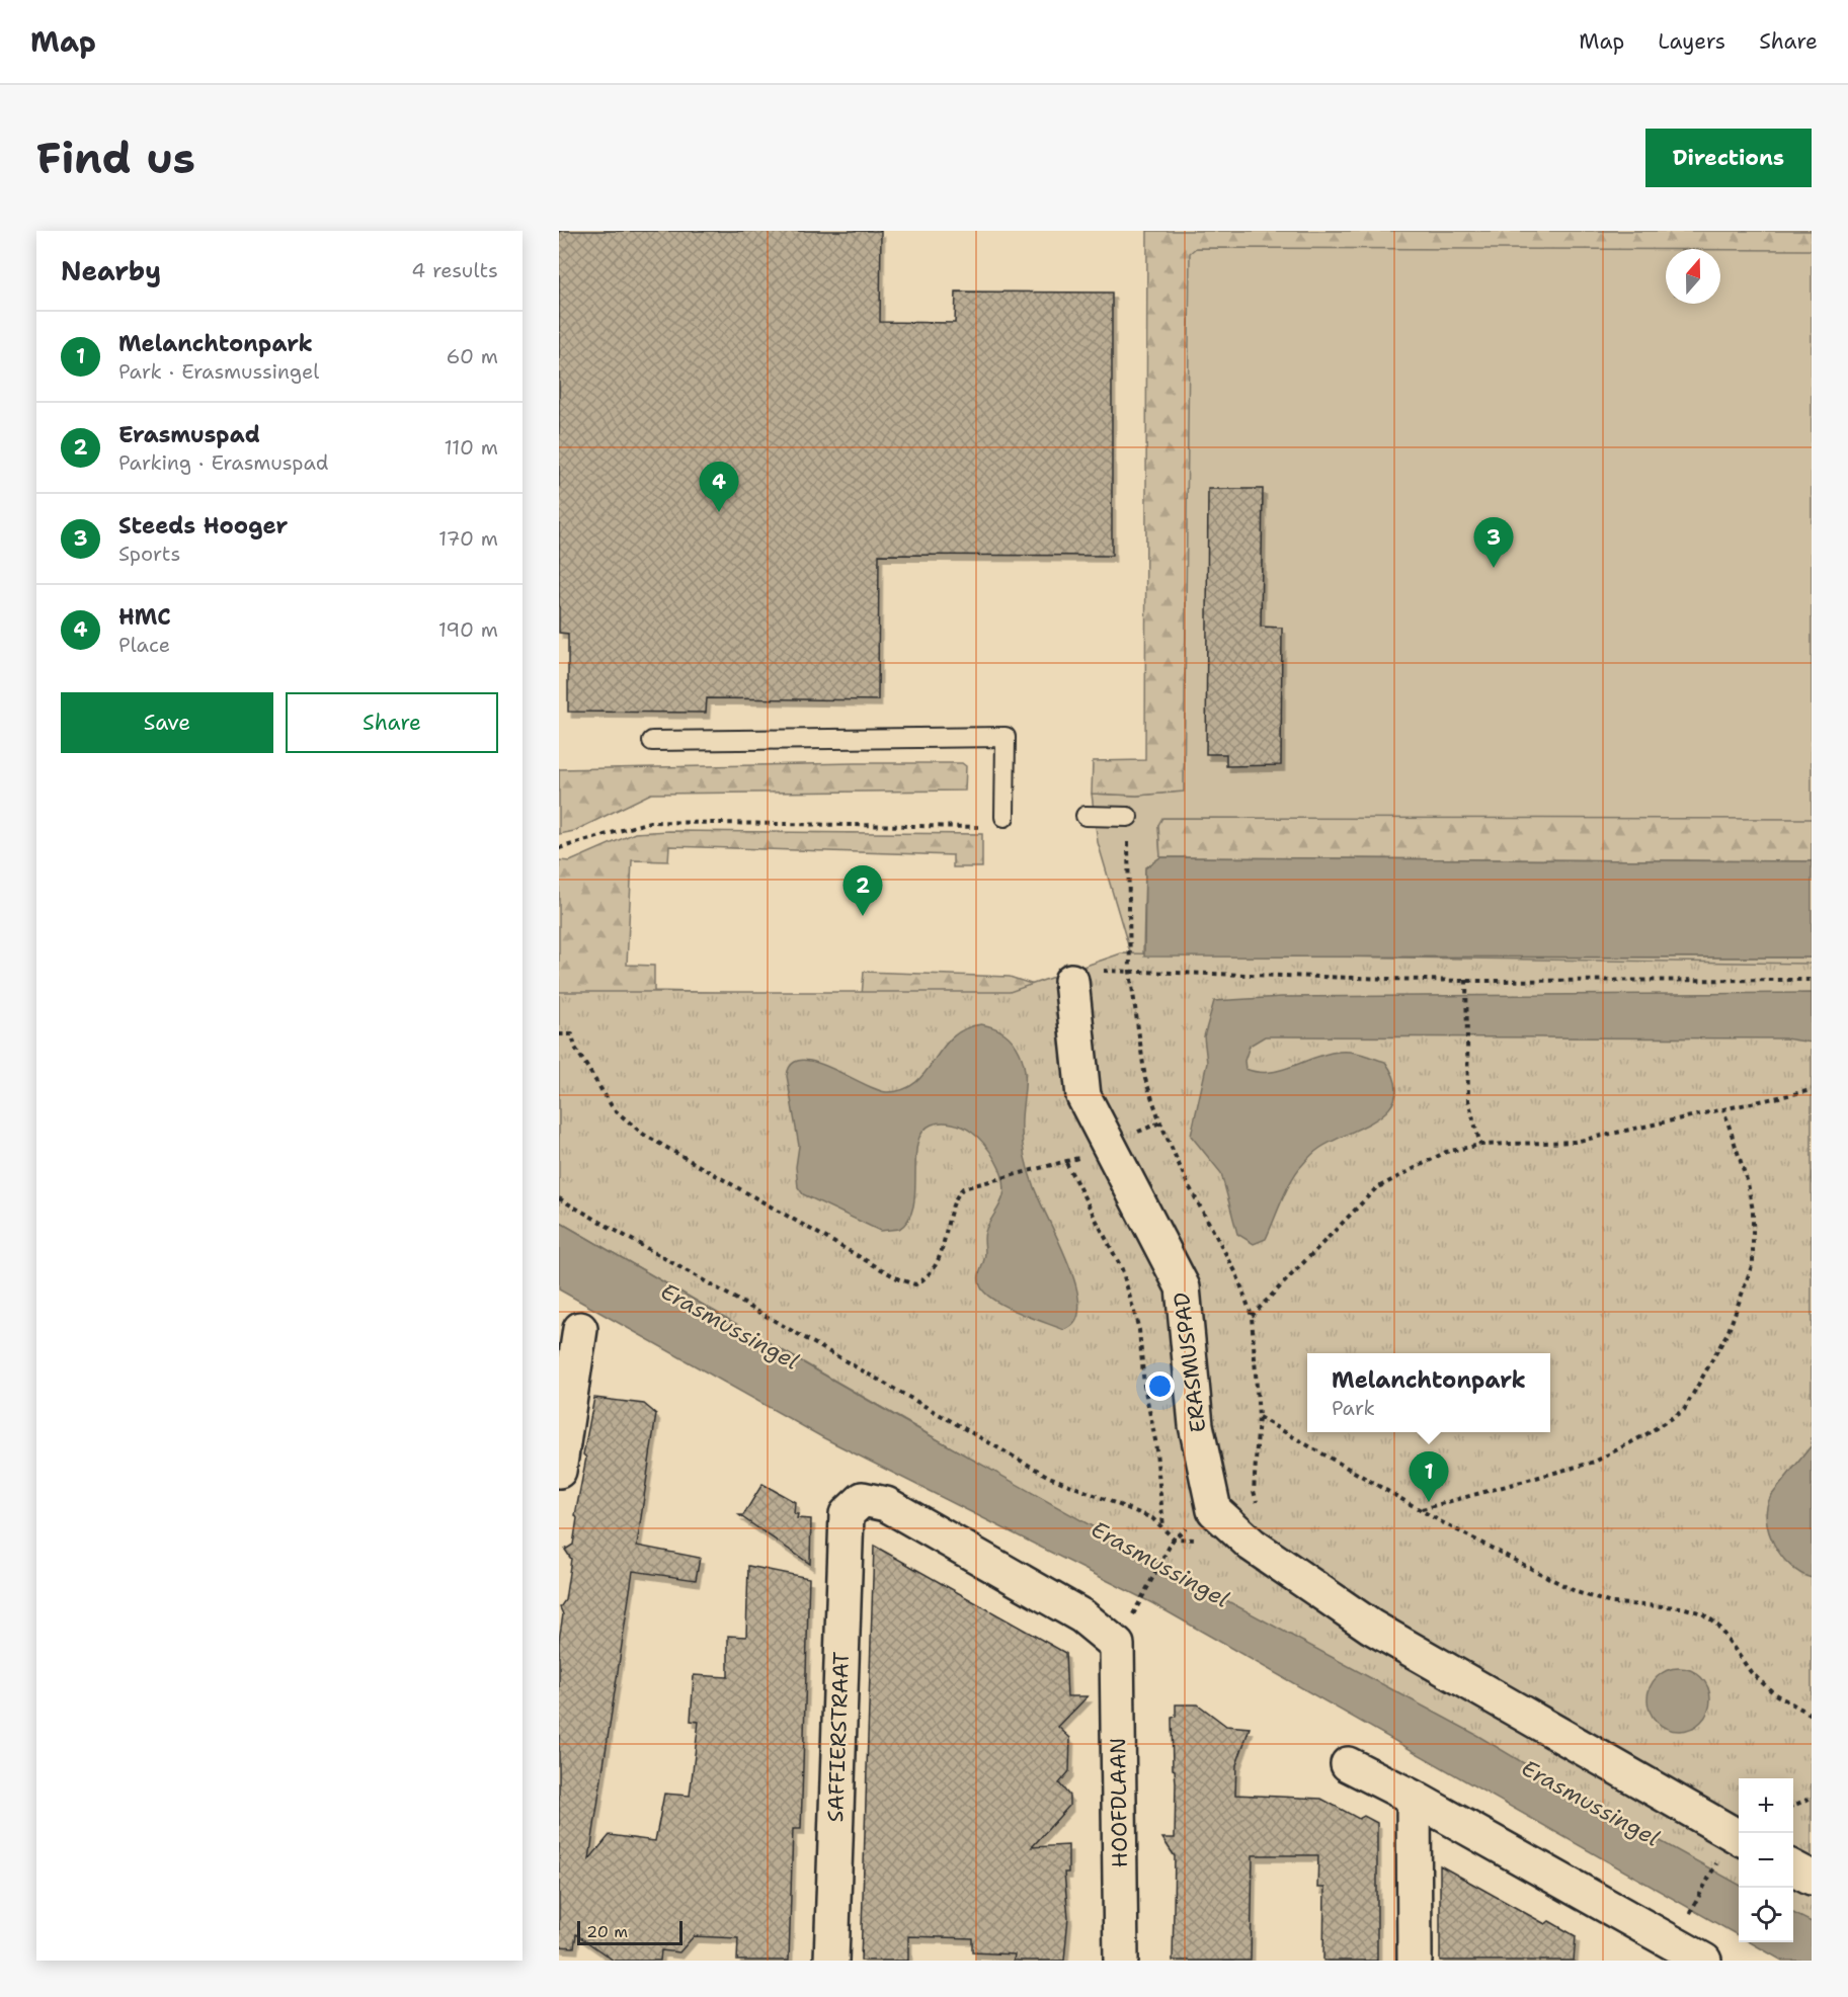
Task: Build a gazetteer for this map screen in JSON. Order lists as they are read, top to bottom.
{
  "streets": {
    "street": ["ERASMUSPAD", "SAFFIERSTRAAT", "HOOFDLAAN"]
  },
  "crossings": [
    ["SAFFIERSTRAAT", "HOOFDLAAN"]
  ],
  "water": ["Erasmussingel"],
  "scale_bar": "20 m",
  "north": "top",
  "page": {
    "header": "Map",
    "nav": ["Map", "Layers", "Share"],
    "buttons": [
      "Directions",
      ["Save", "Share"]
    ],
    "title": "Find us",
    "heading": ["Nearby", "4 results"],
    "list": [
      {
        "mark": "1",
        "name": "Melanchtonpark",
        "note": "Park · Erasmussingel",
        "value": "60 m"
      },
      {
        "mark": "2",
        "name": "Erasmuspad",
        "note": "Parking · Erasmuspad",
        "value": "110 m"
      },
      {
        "mark": "3",
        "name": "Steeds Hooger",
        "note": "Sports",
        "value": "170 m"
      },
      {
        "mark": "4",
        "name": "HMC",
        "note": "Place",
        "value": "190 m"
      }
    ],
    "pins": [
      "4",
      "3",
      "2",
      "1"
    ],
    "popup": ["Melanchtonpark", "Park"],
    "map_buttons": ["+", "−"],
    "scale": "20 m"
  }
}
